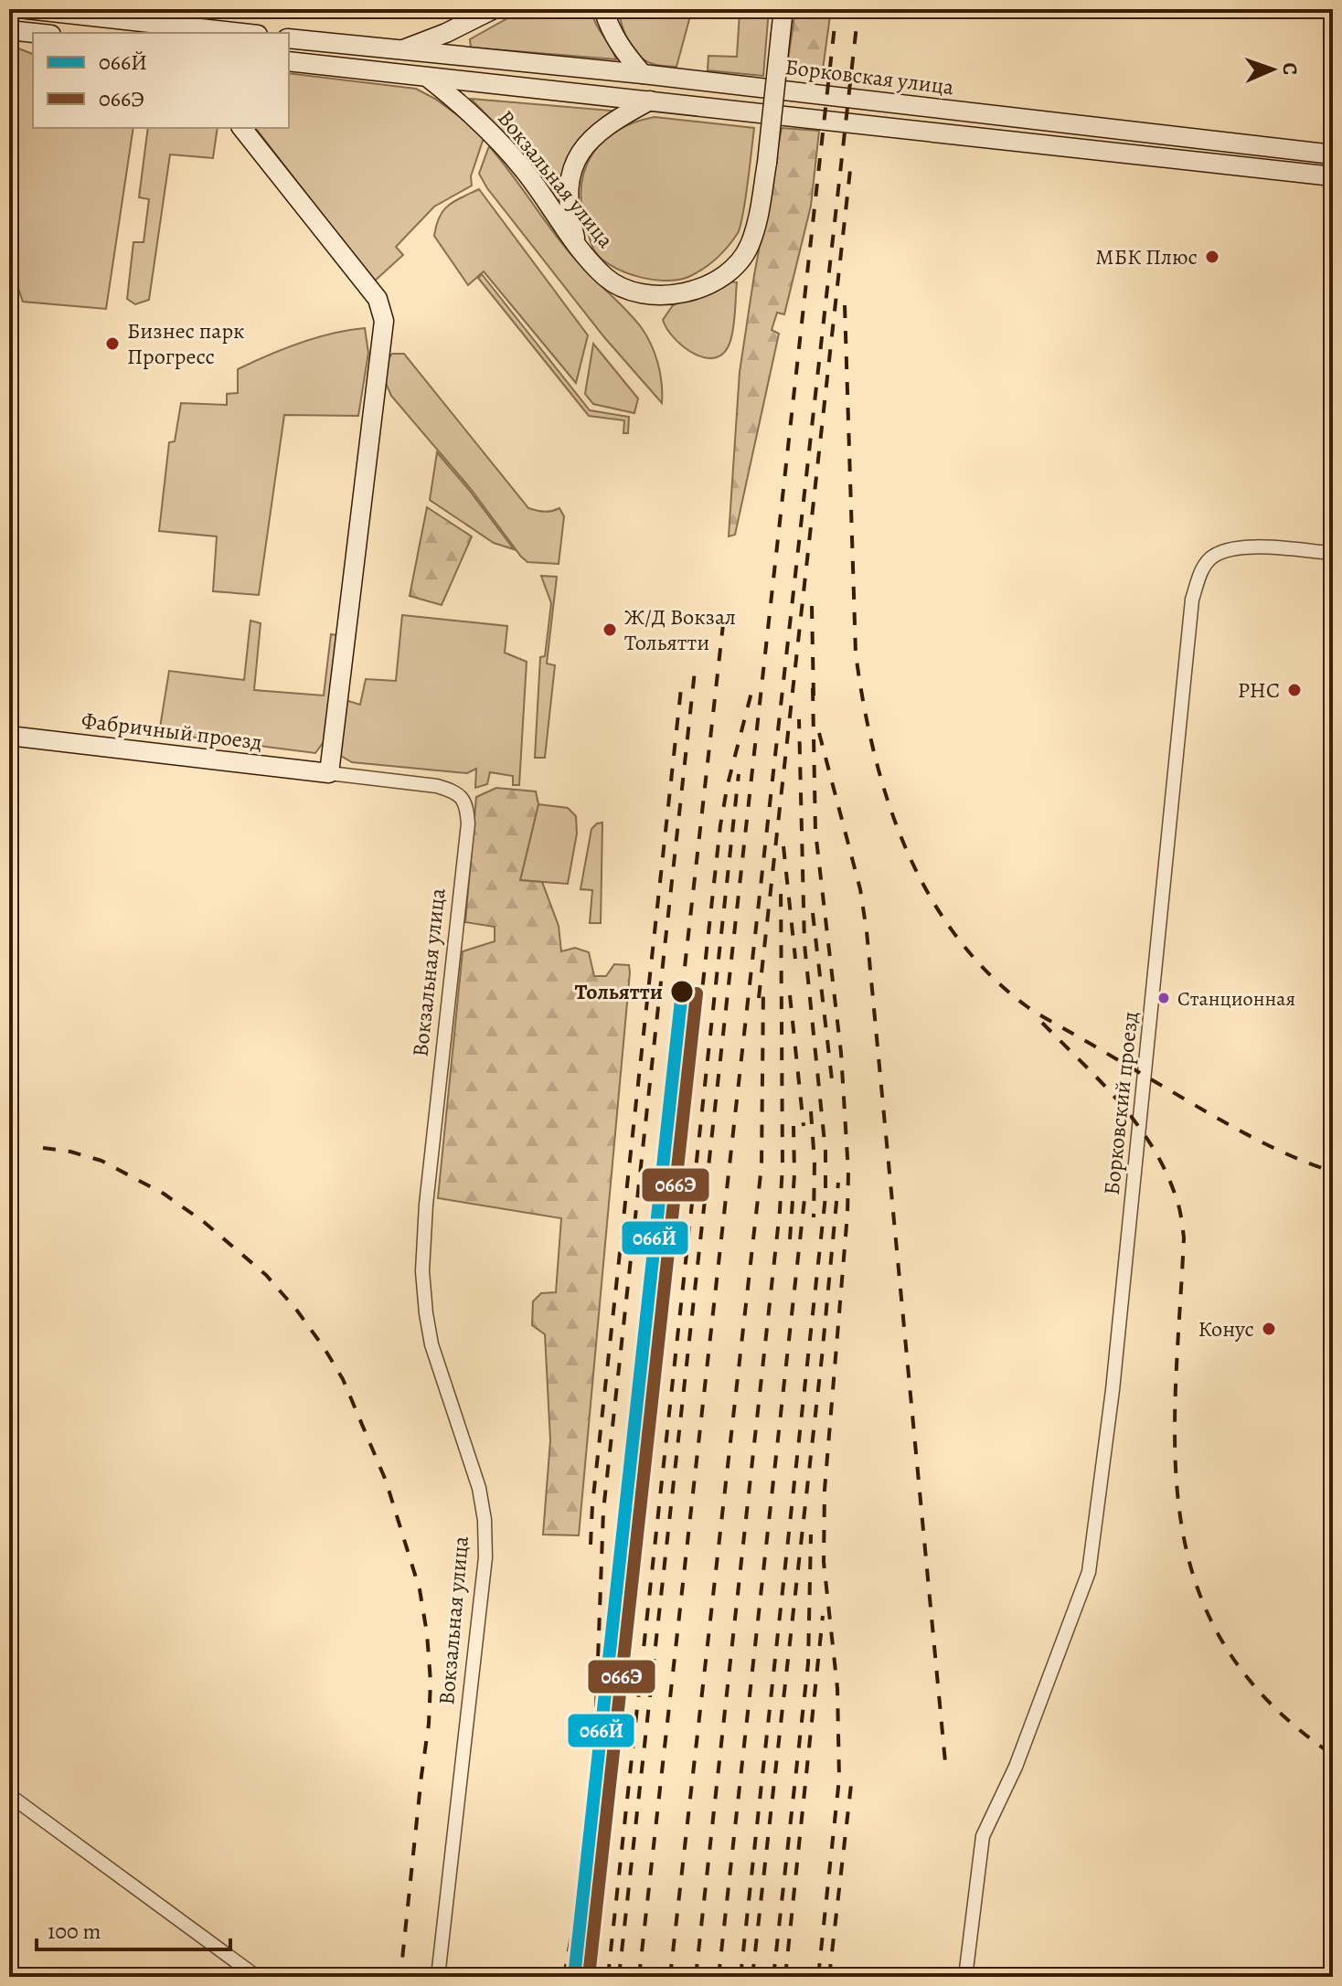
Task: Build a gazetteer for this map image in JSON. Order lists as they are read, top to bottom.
{
  "streets": {
    "main road": ["Борковская улица", "Вокзальная улица", "Фабричный проезд"],
    "street": ["Борковский проезд"]
  },
  "crossings": [
    ["Вокзальная улица", "Фабричный проезд"]
  ],
  "places": [
    "МБК Плюс",
    "Бизнес парк Прогресс",
    "Ж/Д Вокзал Тольятти",
    "РНС",
    "Тольятти",
    "Станционная",
    "Конус"
  ],
  "lines": ["transit line 066Й", "transit line 066Э"],
  "legend": ["066Й", "066Э"],
  "scale_bar": "100 m",
  "north": "right"
}
